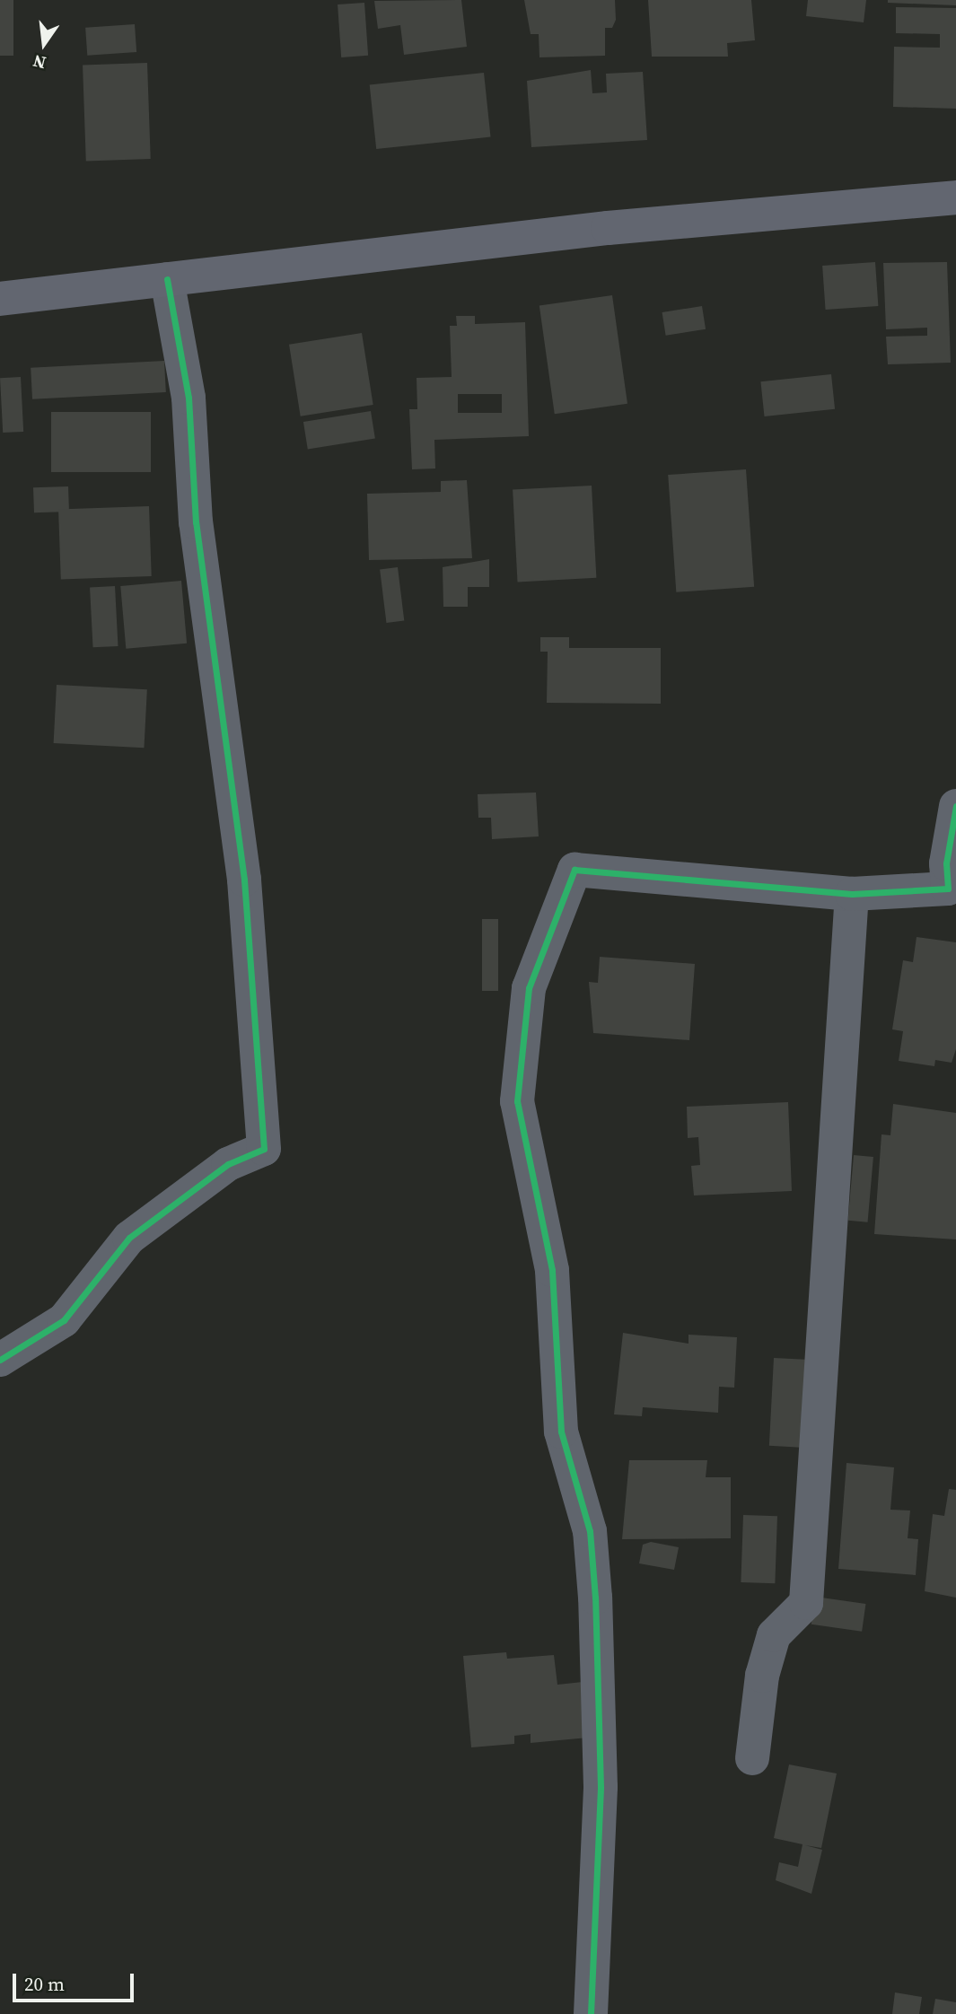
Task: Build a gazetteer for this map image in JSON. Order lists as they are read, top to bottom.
{
  "scale_bar": "20 m",
  "north": "bottom"
}
